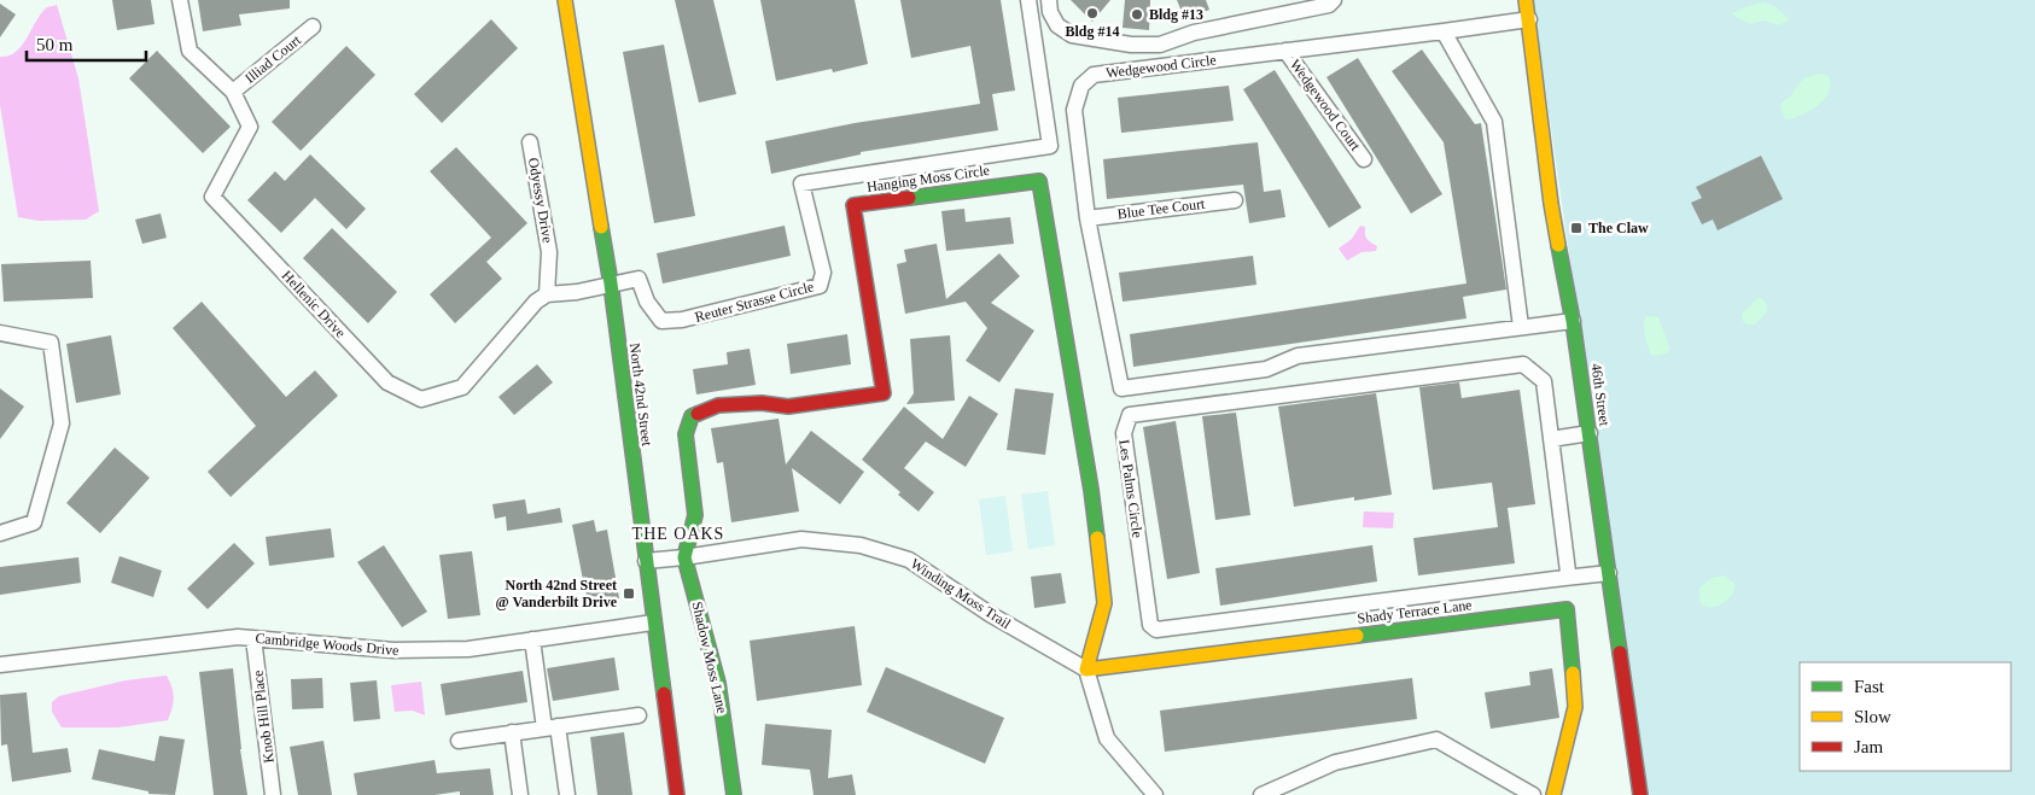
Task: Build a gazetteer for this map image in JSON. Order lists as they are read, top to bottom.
{
  "streets": {
    "street": [
      "Illiad Court",
      "Wedgewood Circle",
      "Wedgewood Court",
      "Hanging Moss Circle",
      "Odyessy Drive",
      "Blue Tee Court",
      "Reuter Strasse Circle",
      "Hellenic Drive",
      "North 42nd Street",
      "46th Street",
      "Les Palms Circle",
      "Winding Moss Trail",
      "Shady Terrace Lane",
      "Cambridge Woods Drive",
      "Shadow Moss Lane",
      "Knob Hill Place"
    ]
  },
  "crossings": [
    ["Illiad Court", "Hellenic Drive"],
    ["Wedgewood Circle", "Wedgewood Court"],
    ["Wedgewood Circle", "Blue Tee Court"],
    ["Wedgewood Circle", "46th Street"],
    ["Wedgewood Circle", "Les Palms Circle"],
    ["Hanging Moss Circle", "Winding Moss Trail"],
    ["Hanging Moss Circle", "Shady Terrace Lane"],
    ["Hanging Moss Circle", "Shadow Moss Lane"],
    ["Odyessy Drive", "Hellenic Drive"],
    ["Reuter Strasse Circle", "North 42nd Street"],
    ["North 42nd Street", "Winding Moss Trail"],
    ["North 42nd Street", "Cambridge Woods Drive"],
    ["46th Street", "Les Palms Circle"],
    ["Winding Moss Trail", "Shady Terrace Lane"],
    ["Winding Moss Trail", "Shadow Moss Lane"],
    ["Cambridge Woods Drive", "Knob Hill Place"]
  ],
  "districts": ["THE OAKS"],
  "places": {
    "other": ["Bldg #14", "Bldg #13"],
    "transit": ["The Claw", "North 42nd Street @ Vanderbilt Drive"]
  },
  "legend": ["Fast", "Slow", "Jam"],
  "scale_bar": "50 m"
}
